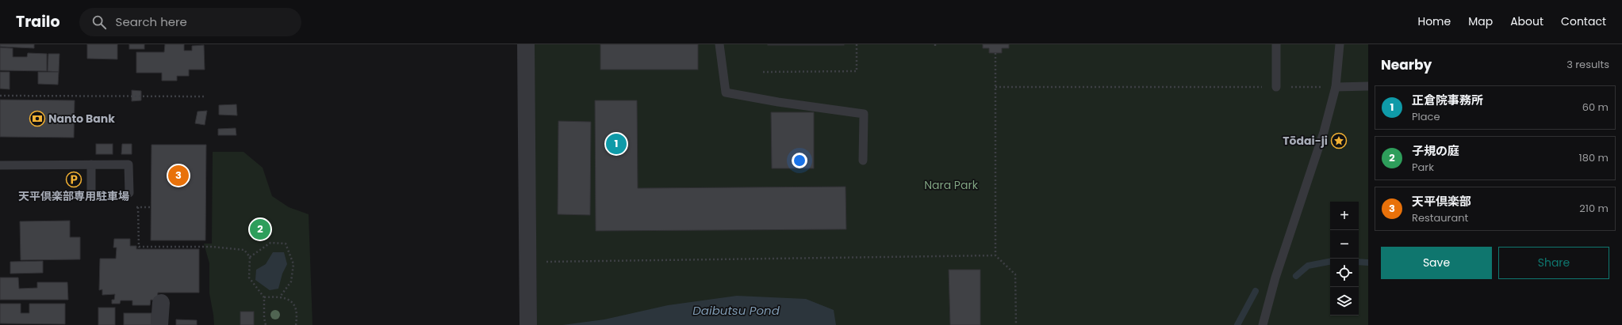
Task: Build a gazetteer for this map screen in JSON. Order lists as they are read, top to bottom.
{
  "water": ["Daibutsu Pond"],
  "parks": ["Nara Park"],
  "places": {
    "bank": ["Nanto Bank"],
    "place": ["Tōdai-ji"],
    "parking": ["天平倶楽部専用駐車場"]
  },
  "page": {
    "header": "Trailo",
    "search": "Search here",
    "nav": [
      "Home",
      "Map",
      "About",
      "Contact"
    ],
    "heading": ["Nearby", "3 results"],
    "list": [
      {
        "mark": "1",
        "name": "正倉院事務所",
        "note": "Place",
        "value": "60 m"
      },
      {
        "mark": "2",
        "name": "子規の庭",
        "note": "Park",
        "value": "180 m"
      },
      {
        "mark": "3",
        "name": "天平倶楽部",
        "note": "Restaurant",
        "value": "210 m"
      }
    ],
    "pins": ["1", "3", "2"],
    "map_buttons": ["+", "−"],
    "buttons": ["Save", "Share"]
  }
}
